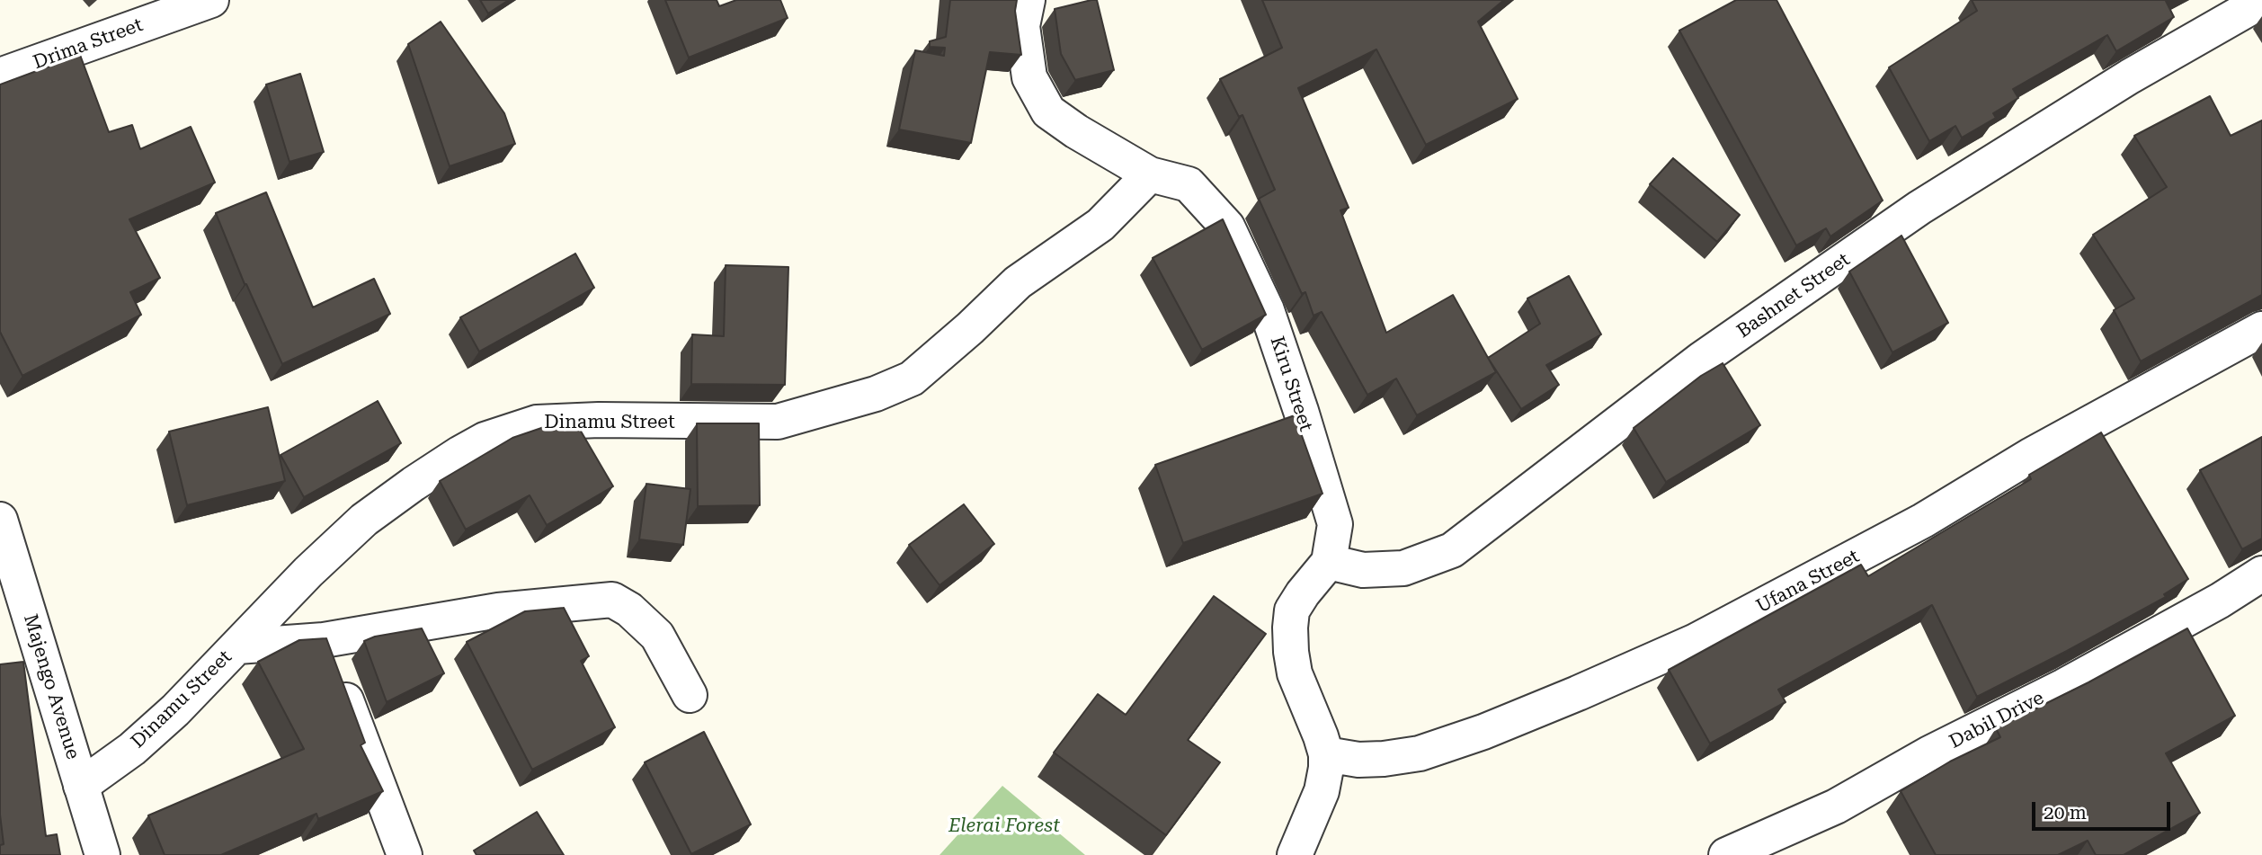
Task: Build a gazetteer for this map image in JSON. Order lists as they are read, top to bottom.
{
  "streets": {
    "street": [
      "Drima Street",
      "Bashnet Street",
      "Kiru Street",
      "Dinamu Street",
      "Ufana Street",
      "Majengo Avenue",
      "Dabil Drive"
    ]
  },
  "crossings": [
    ["Bashnet Street", "Kiru Street"],
    ["Kiru Street", "Dinamu Street"],
    ["Kiru Street", "Ufana Street"],
    ["Dinamu Street", "Majengo Avenue"]
  ],
  "parks": ["Elerai Forest"],
  "scale_bar": "20 m"
}
